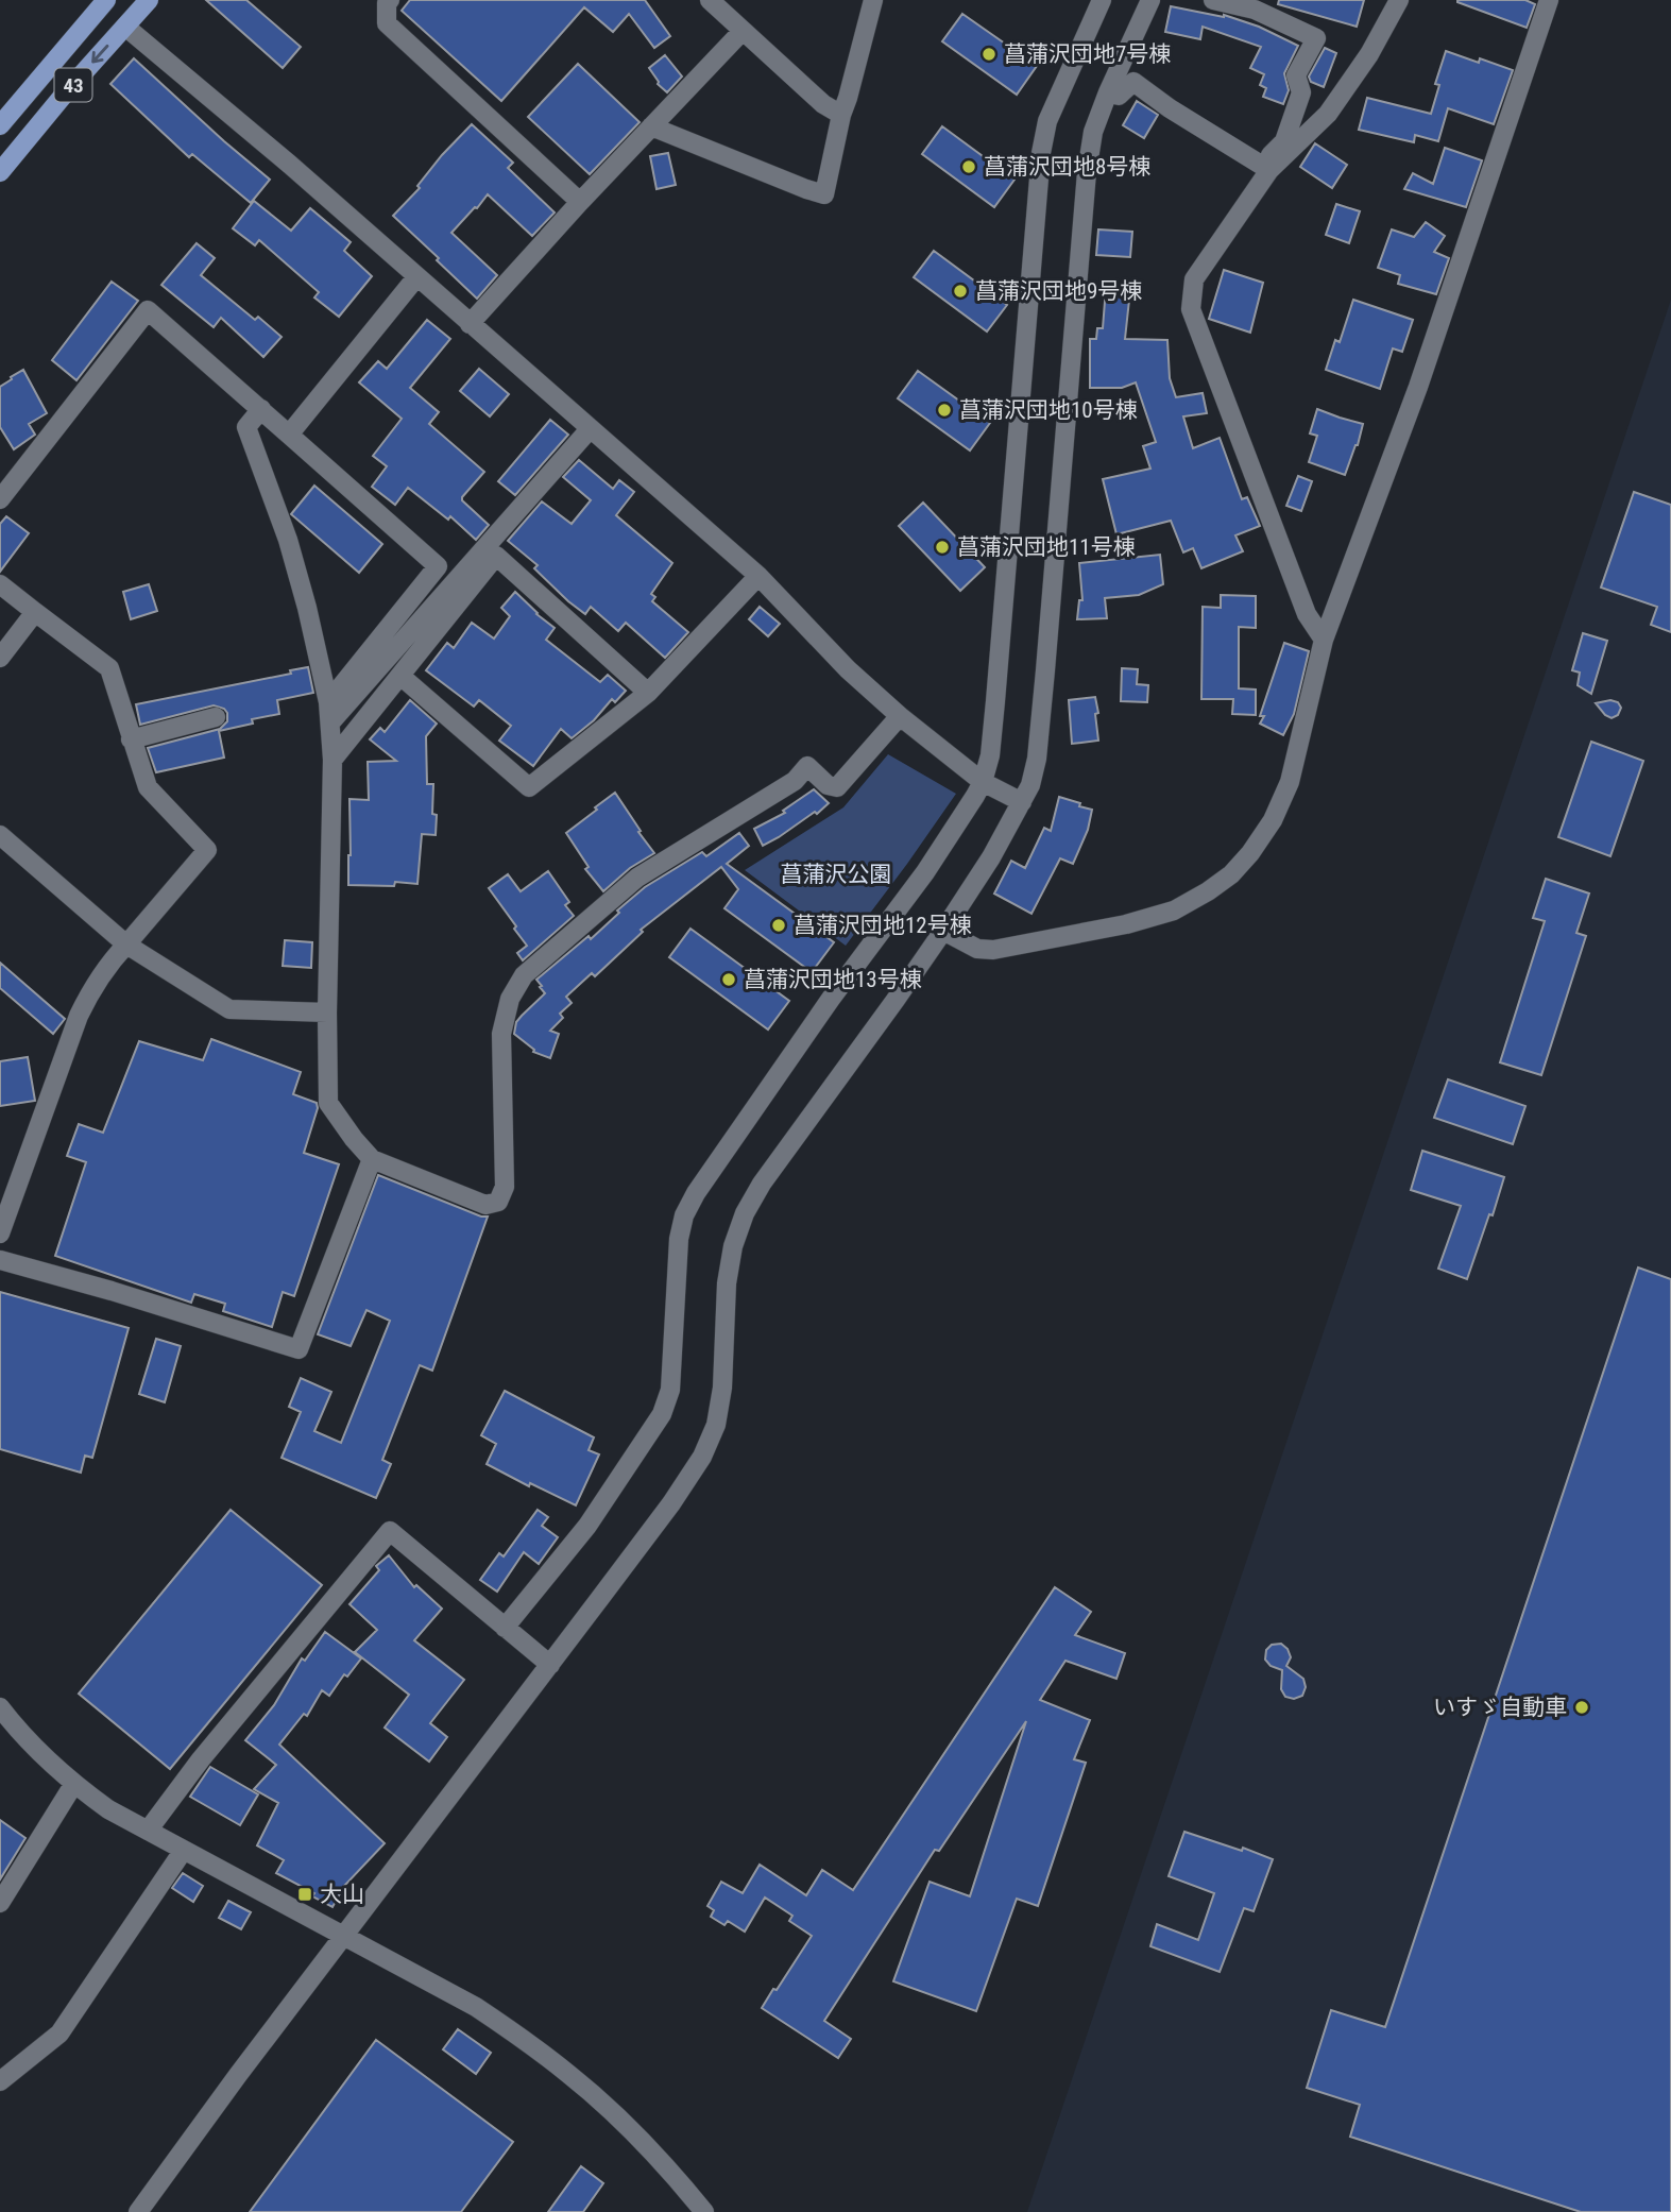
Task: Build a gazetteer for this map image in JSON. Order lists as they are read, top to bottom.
{
  "streets": {
    "main road": ["43"]
  },
  "parks": ["菖蒲沢公園"],
  "places": {
    "other": [
      "菖蒲沢団地7号棟",
      "菖蒲沢団地8号棟",
      "菖蒲沢団地9号棟",
      "菖蒲沢団地10号棟",
      "菖蒲沢団地11号棟",
      "菖蒲沢団地12号棟",
      "菖蒲沢団地13号棟",
      "いすゞ自動車"
    ],
    "transit": ["大山"]
  }
}
